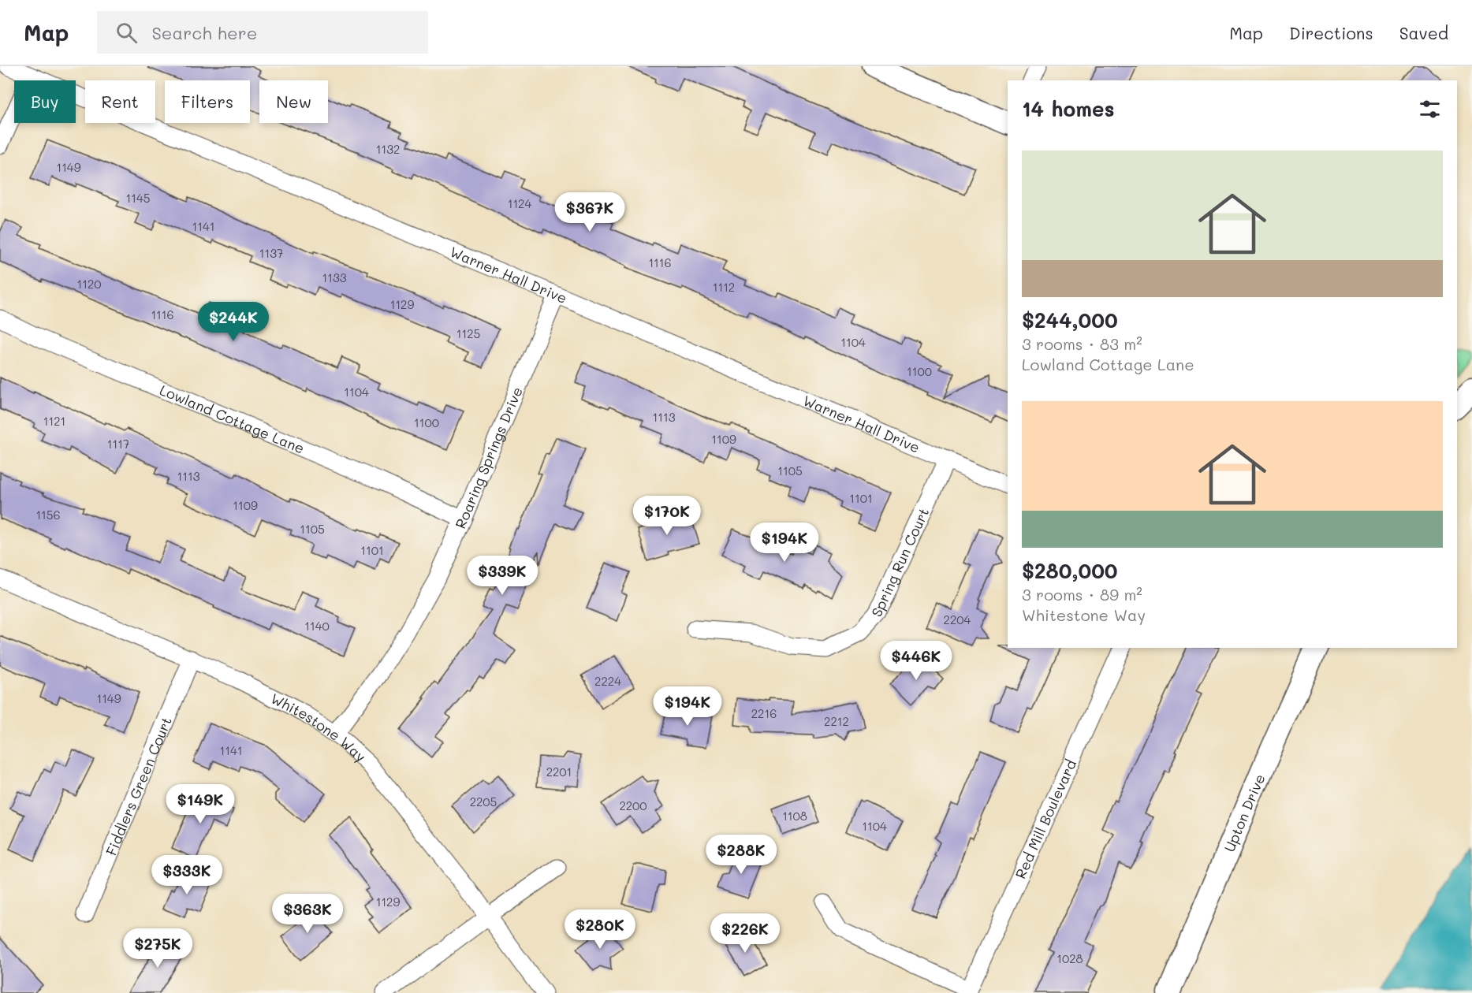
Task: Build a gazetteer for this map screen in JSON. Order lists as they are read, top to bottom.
{
  "streets": {
    "main road": ["Upton Drive"],
    "street": [
      "Warner Hall Drive",
      "Lowland Cottage Lane",
      "Roaring Springs Drive",
      "Spring Run Court",
      "Whitestone Way",
      "Fiddlers Green Court",
      "Red Mill Boulevard"
    ]
  },
  "crossings": [
    ["Warner Hall Drive", "Roaring Springs Drive"],
    ["Warner Hall Drive", "Spring Run Court"],
    ["Lowland Cottage Lane", "Roaring Springs Drive"],
    ["Roaring Springs Drive", "Whitestone Way"],
    ["Whitestone Way", "Fiddlers Green Court"]
  ],
  "house_numbers": [
    "1132",
    "1149",
    "1145",
    "1124",
    "1141",
    "1137",
    "1116",
    "1133",
    "1120",
    "1112",
    "1129",
    "1116",
    "1125",
    "1104",
    "1100",
    "1104",
    "1113",
    "1121",
    "1100",
    "1109",
    "1117",
    "1105",
    "1113",
    "1101",
    "1109",
    "1156",
    "1105",
    "1101",
    "2204",
    "1140",
    "2224",
    "1149",
    "2216",
    "2212",
    "1141",
    "2201",
    "2205",
    "2200",
    "1108",
    "1104",
    "1129",
    "1028"
  ],
  "page": {
    "header": "Map",
    "search": "Search here",
    "nav": ["Map", "Directions", "Saved"],
    "chip": [
      "Buy",
      "Rent",
      "Filters",
      "New"
    ],
    "heading": "14 homes",
    "list": [
      {
        "name": "$244,000",
        "note": "3 rooms · 83 m² · Lowland Cottage Lane"
      },
      {
        "name": "$280,000",
        "note": "3 rooms · 89 m² · Whitestone Way"
      }
    ],
    "price": [
      "$367K",
      "$244K",
      "$170K",
      "$194K",
      "$339K",
      "$446K",
      "$194K",
      "$149K",
      "$288K",
      "$333K",
      "$363K",
      "$280K",
      "$226K",
      "$275K"
    ]
  }
}
